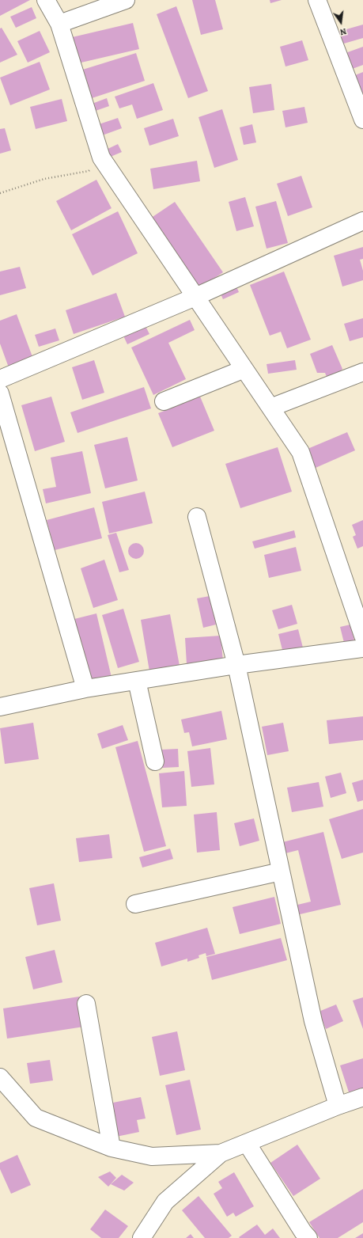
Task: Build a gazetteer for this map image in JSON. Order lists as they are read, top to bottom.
{
  "north": "bottom"
}
